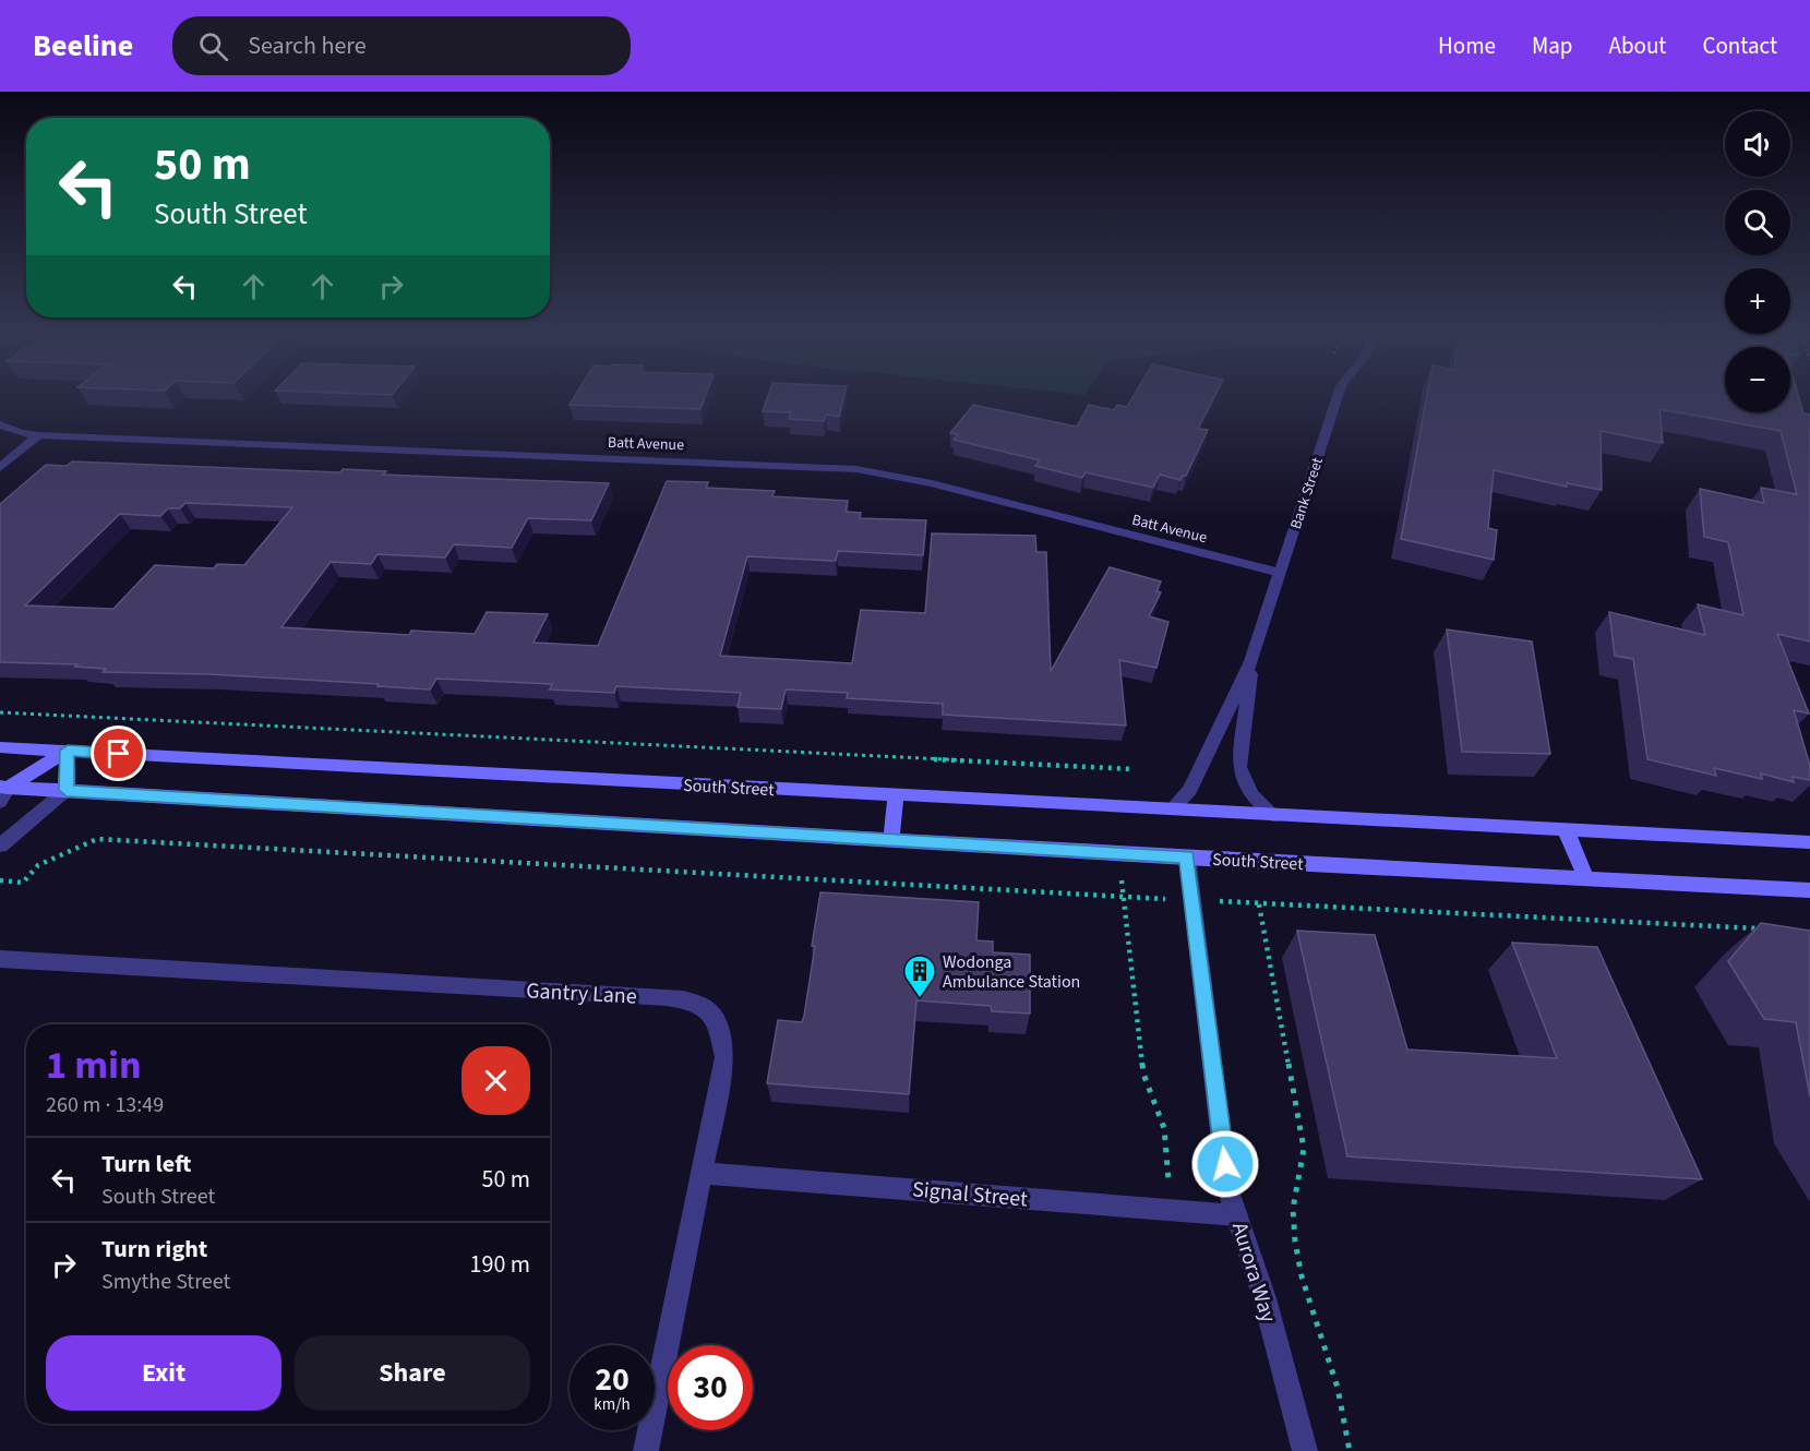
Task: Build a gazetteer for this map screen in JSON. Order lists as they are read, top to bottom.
{
  "streets": {
    "street": [
      "Batt Avenue",
      "Bank Street",
      "South Street",
      "Gantry Lane",
      "Signal Street",
      "Aurora Way"
    ]
  },
  "crossings": [
    ["Batt Avenue", "Bank Street"],
    ["Bank Street", "South Street"],
    ["South Street", "Aurora Way"],
    ["Gantry Lane", "Signal Street"],
    ["Signal Street", "Aurora Way"]
  ],
  "places": {
    "building": ["Wodonga Ambulance Station"]
  },
  "page": {
    "header": "Beeline",
    "search": "Search here",
    "nav": [
      "Home",
      "Map",
      "About",
      "Contact"
    ],
    "map_buttons": ["+", "−"],
    "turn": ["50 m", "South Street"],
    "heading": ["1 min", "260 m · 13:49"],
    "list": [
      {
        "name": "Turn left",
        "note": "South Street",
        "value": "50 m"
      },
      {
        "name": "Turn right",
        "note": "Smythe Street",
        "value": "190 m"
      }
    ],
    "buttons": ["Exit", "Share"],
    "speed": "20 km/h",
    "limit": "30"
  }
}
